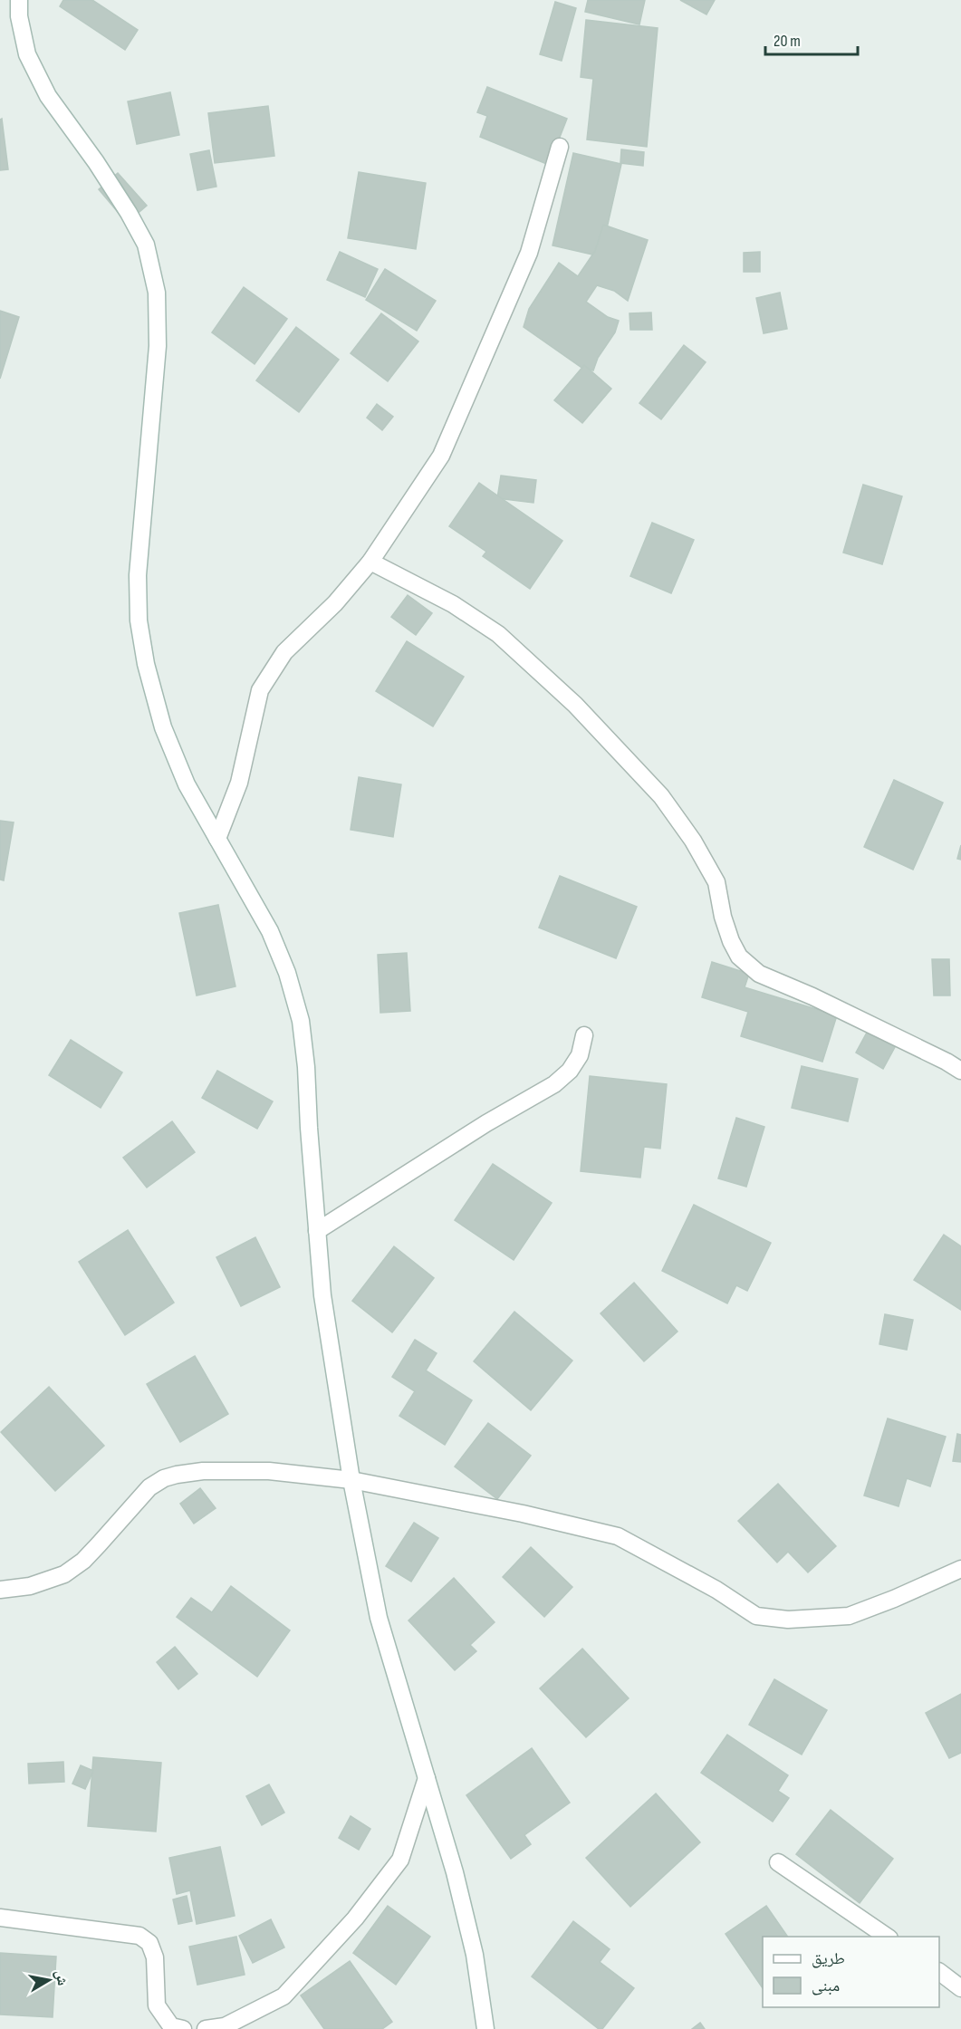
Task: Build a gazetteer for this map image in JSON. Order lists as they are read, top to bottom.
{
  "legend": ["طريق", "مبنى"],
  "scale_bar": "20 m",
  "north": "right"
}
